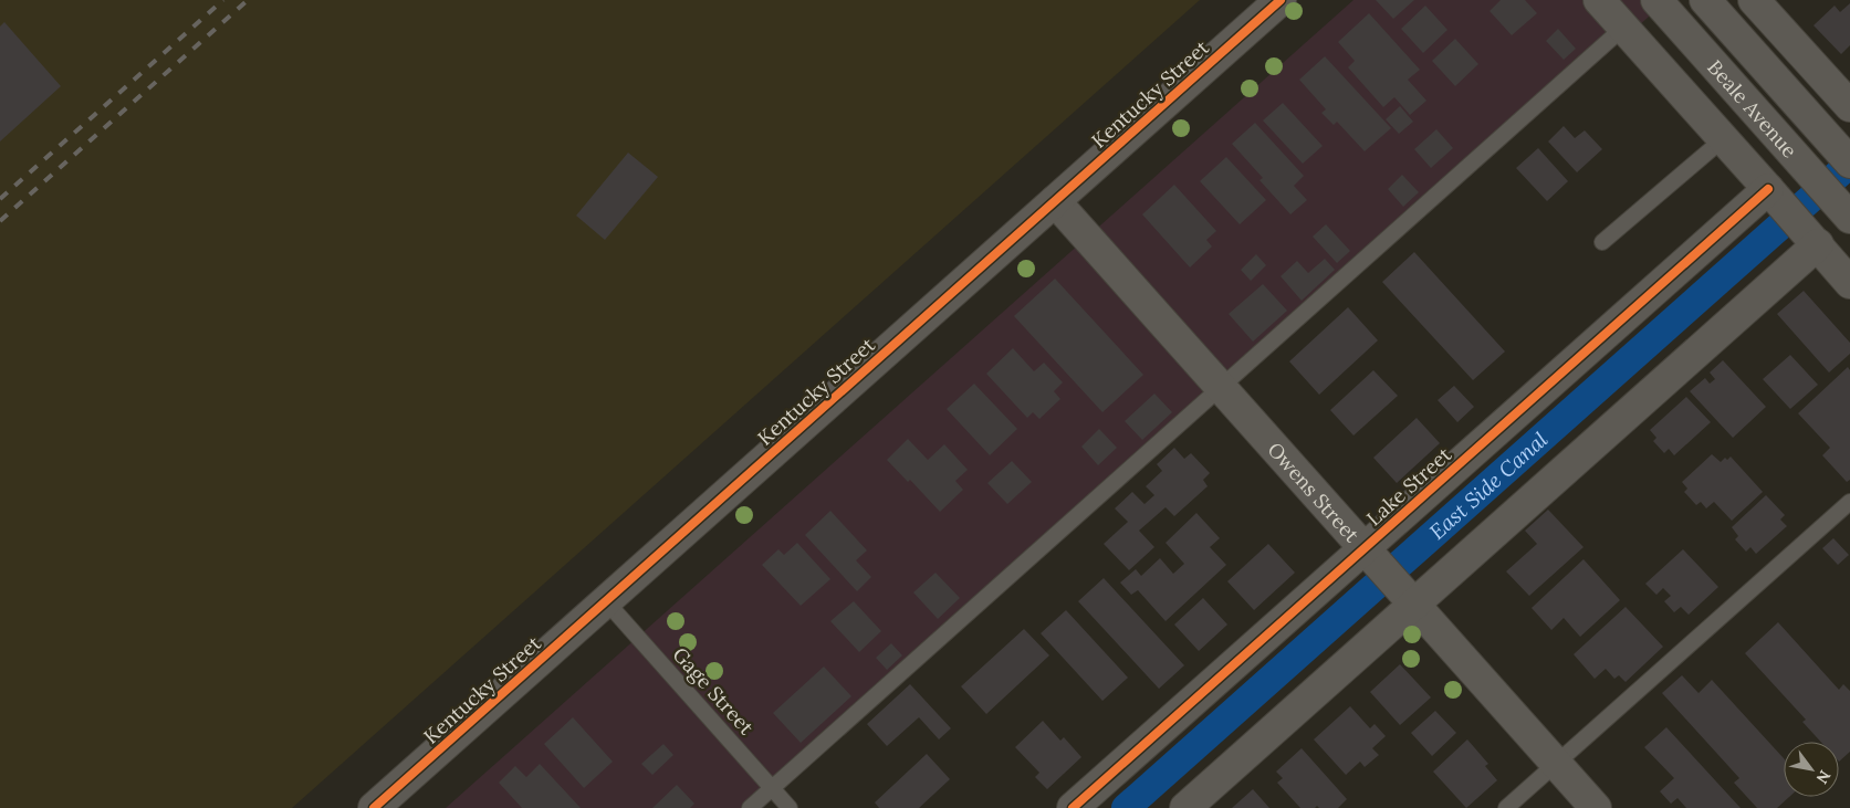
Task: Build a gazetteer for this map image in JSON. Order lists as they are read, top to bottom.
{
  "streets": {
    "street": [
      "Kentucky Street",
      "Beale Avenue",
      "Lake Street",
      "Owens Street"
    ],
    "lane": ["Gage Street"]
  },
  "crossings": [
    ["Kentucky Street", "Owens Street"],
    ["Kentucky Street", "Gage Street"],
    ["Lake Street", "Owens Street"]
  ],
  "water": ["East Side Canal"],
  "north": "bottom right"
}
